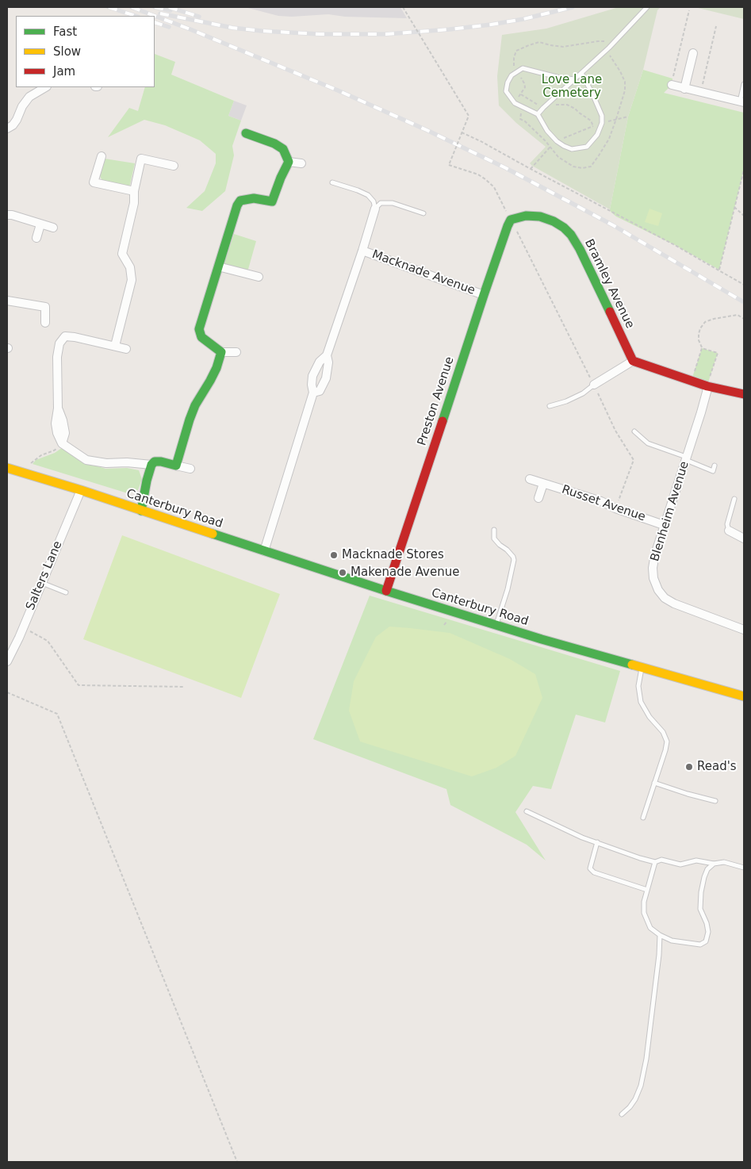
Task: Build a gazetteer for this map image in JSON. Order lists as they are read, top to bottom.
{
  "streets": {
    "street": [
      "Macknade Avenue",
      "Bramley Avenue",
      "Preston Avenue",
      "Russet Avenue",
      "Canterbury Road",
      "Blenheim Avenue",
      "Salters Lane"
    ]
  },
  "crossings": [
    ["Macknade Avenue", "Preston Avenue"],
    ["Bramley Avenue", "Preston Avenue"],
    ["Preston Avenue", "Canterbury Road"],
    ["Russet Avenue", "Blenheim Avenue"],
    ["Canterbury Road", "Salters Lane"]
  ],
  "parks": ["Love Lane Cemetery"],
  "places": ["Macknade Stores", "Makenade Avenue", "Read's"],
  "legend": ["Fast", "Slow", "Jam"]
}
